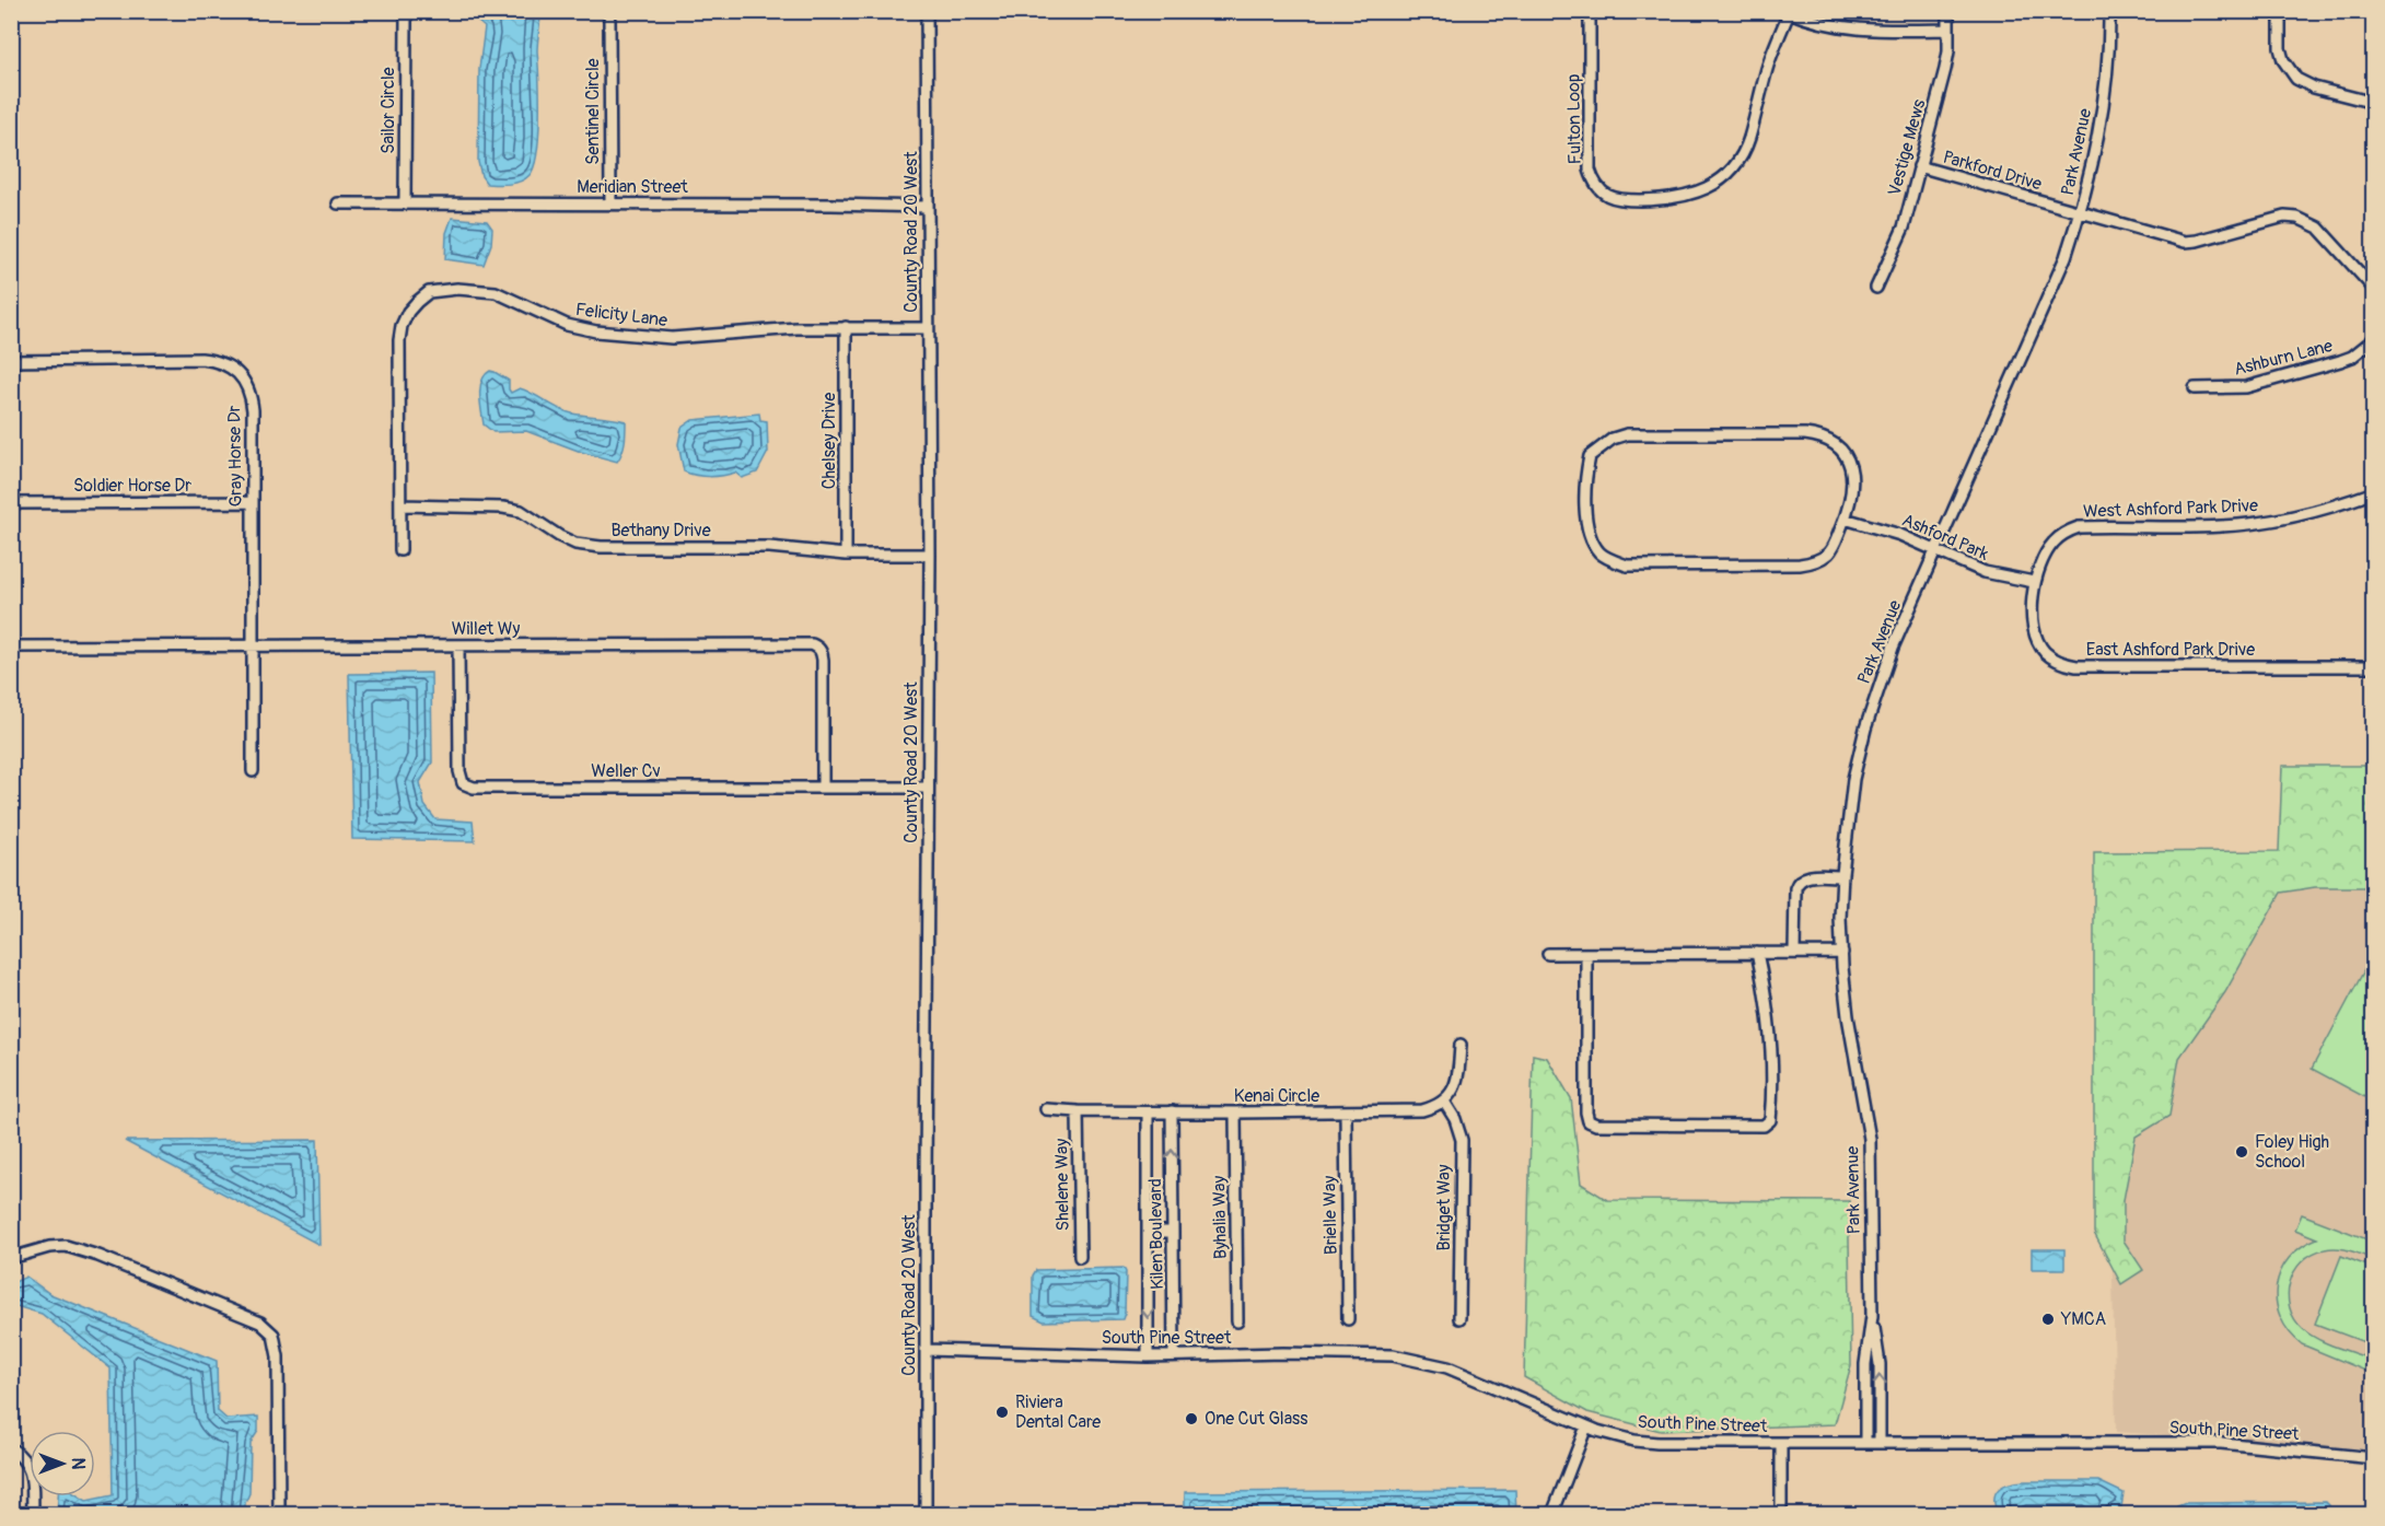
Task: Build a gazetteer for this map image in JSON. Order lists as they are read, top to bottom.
{
  "streets": {
    "street": [
      "Sailor Circle",
      "Sentinel Circle",
      "Fulton Loop",
      "Vestige Mews",
      "Park Avenue",
      "Parkford Drive",
      "Meridian Street",
      "County Road 20 West",
      "Felicity Lane",
      "Ashburn Lane",
      "Chelsey Drive",
      "Gray Horse Dr",
      "Soldier Horse Dr",
      "West Ashford Park Drive",
      "Bethany Drive",
      "Ashford Park",
      "Willet Wy",
      "East Ashford Park Drive",
      "Weller Cv",
      "Kenai Circle",
      "Shelene Way",
      "Bridget Way",
      "Brielle Way",
      "Byhalia Way",
      "Kilen Boulevard",
      "South Pine Street"
    ]
  },
  "crossings": [
    ["Sailor Circle", "Meridian Street"],
    ["Sentinel Circle", "Meridian Street"],
    ["Vestige Mews", "Parkford Drive"],
    ["Park Avenue", "Parkford Drive"],
    ["Park Avenue", "Ashford Park"],
    ["Park Avenue", "South Pine Street"],
    ["Meridian Street", "County Road 20 West"],
    ["County Road 20 West", "Felicity Lane"],
    ["County Road 20 West", "Bethany Drive"],
    ["County Road 20 West", "Weller Cv"],
    ["County Road 20 West", "South Pine Street"],
    ["Felicity Lane", "Chelsey Drive"],
    ["Felicity Lane", "Bethany Drive"],
    ["Chelsey Drive", "Bethany Drive"],
    ["Gray Horse Dr", "Soldier Horse Dr"],
    ["Gray Horse Dr", "Willet Wy"],
    ["West Ashford Park Drive", "Ashford Park"],
    ["West Ashford Park Drive", "East Ashford Park Drive"],
    ["Ashford Park", "East Ashford Park Drive"],
    ["Willet Wy", "Weller Cv"],
    ["Kenai Circle", "Shelene Way"],
    ["Kenai Circle", "Bridget Way"],
    ["Kenai Circle", "Brielle Way"],
    ["Kenai Circle", "Byhalia Way"],
    ["Kenai Circle", "Kilen Boulevard"],
    ["Kilen Boulevard", "South Pine Street"]
  ],
  "places": [
    "Foley High School",
    "YMCA",
    "Riviera Dental Care",
    "One Cut Glass"
  ],
  "north": "right"
}
